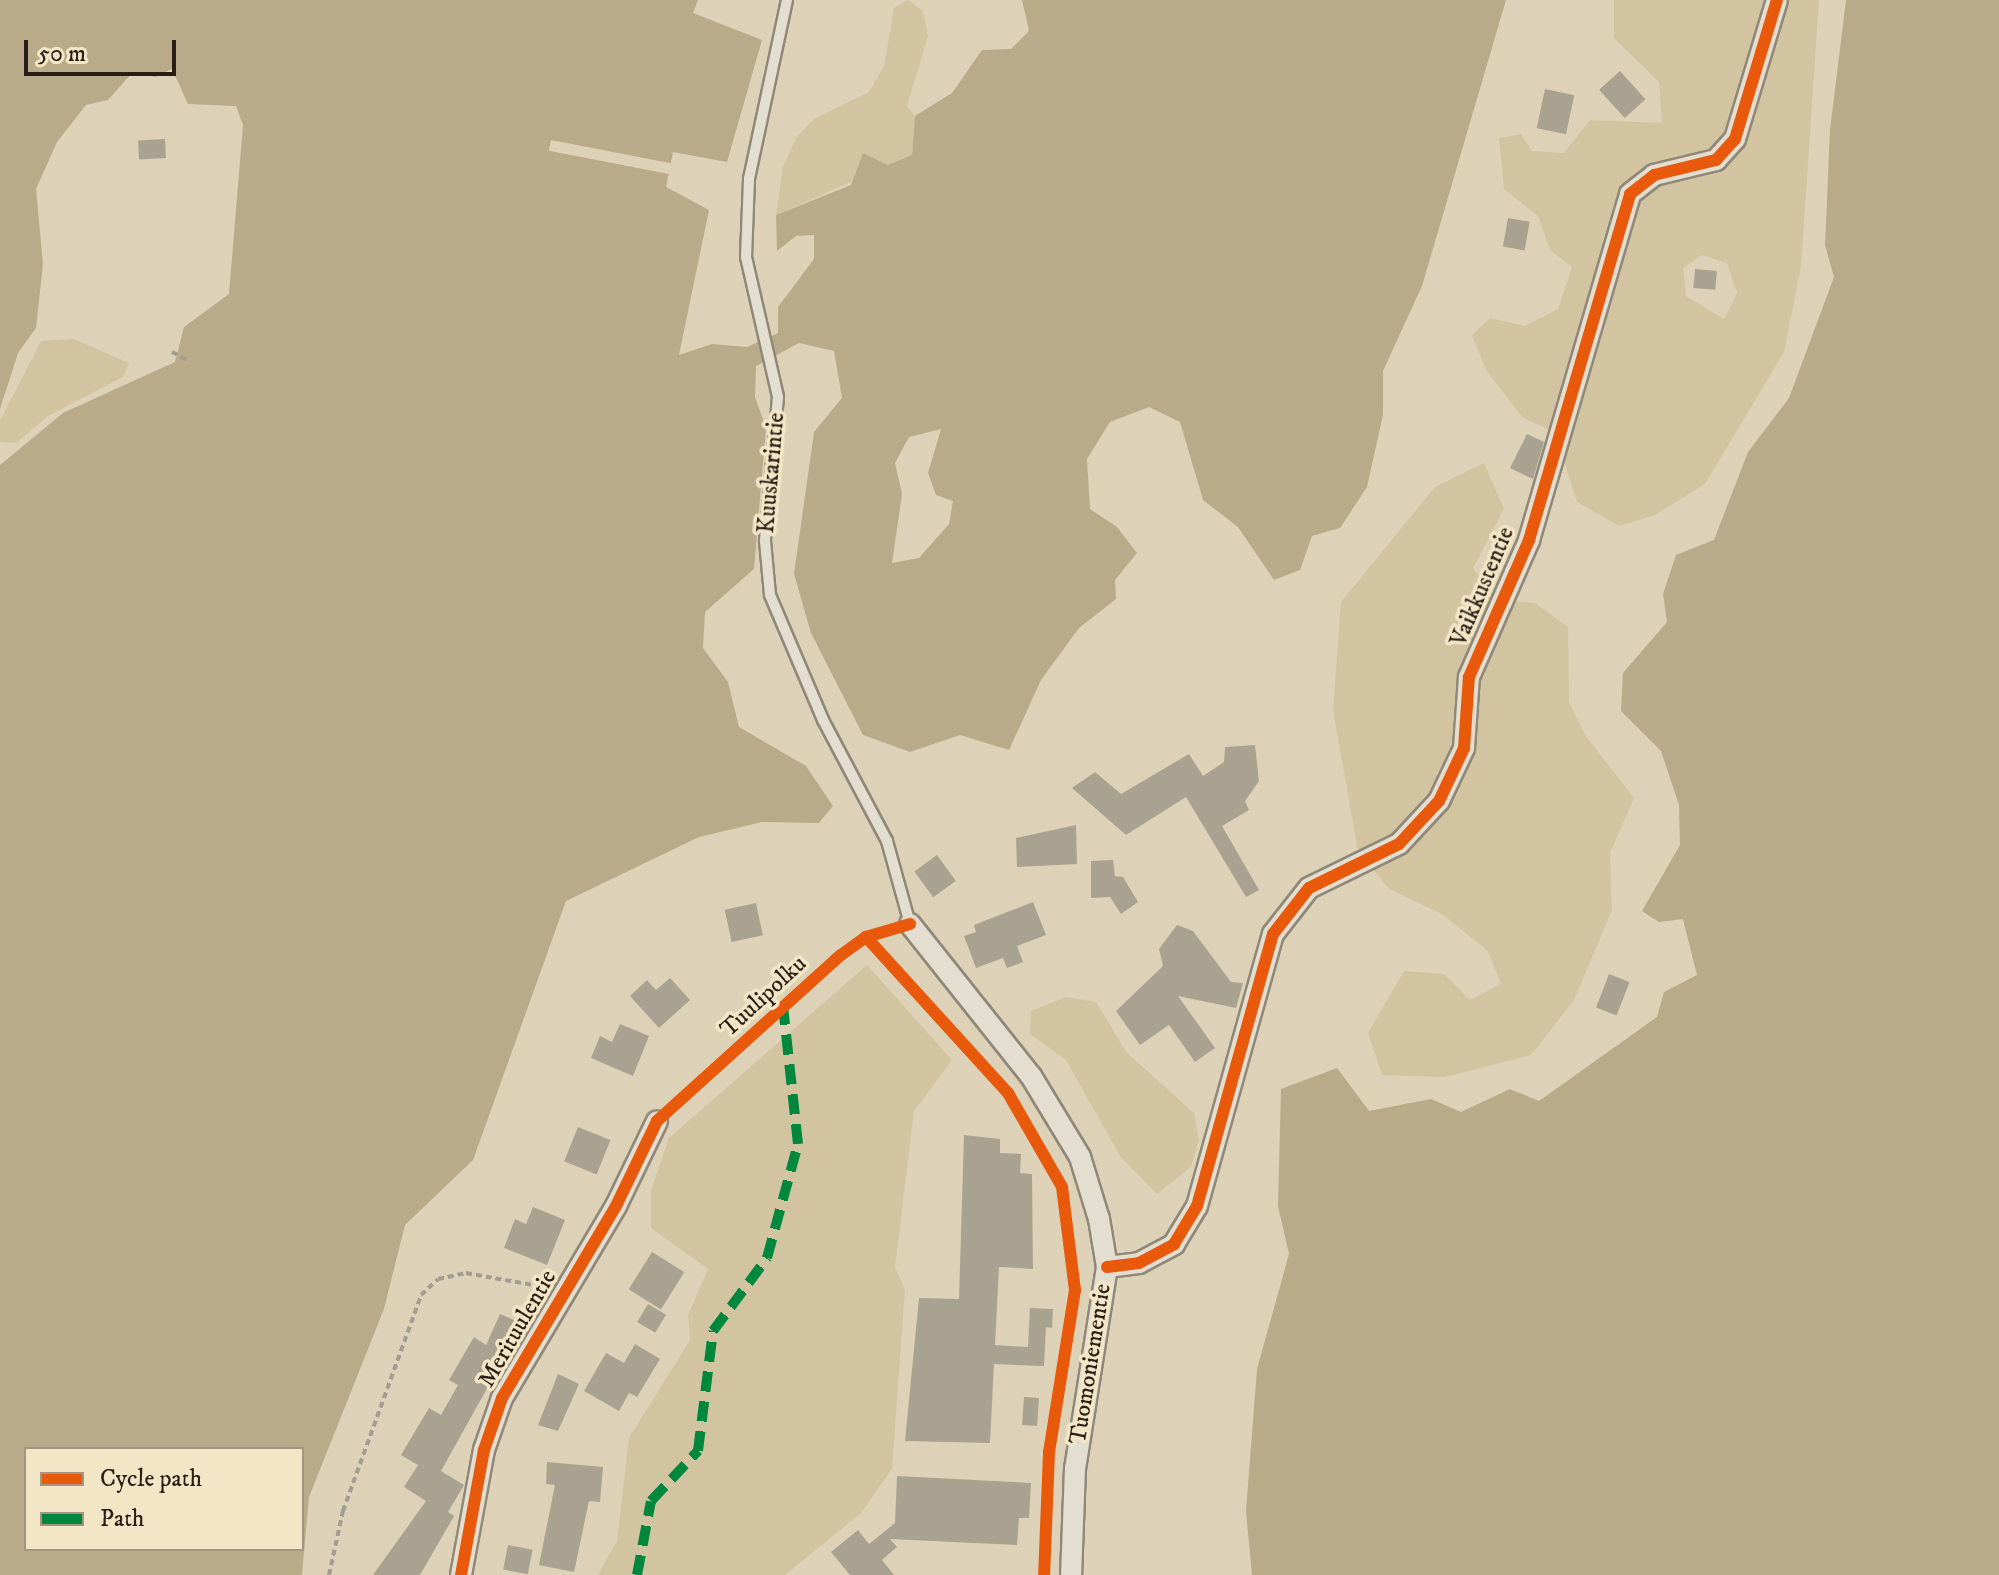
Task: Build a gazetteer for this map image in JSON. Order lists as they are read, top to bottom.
{
  "streets": {
    "street": ["Vaikkustentie", "Merituulentie", "Tuomoniementie"],
    "lane": ["Kuuskarintie"],
    "cycle path": ["Tuulipolku"]
  },
  "crossings": [
    ["Kuuskarintie", "Tuomoniementie"],
    ["Vaikkustentie", "Tuomoniementie"]
  ],
  "legend": ["Cycle path", "Path"],
  "scale_bar": "50 m"
}
